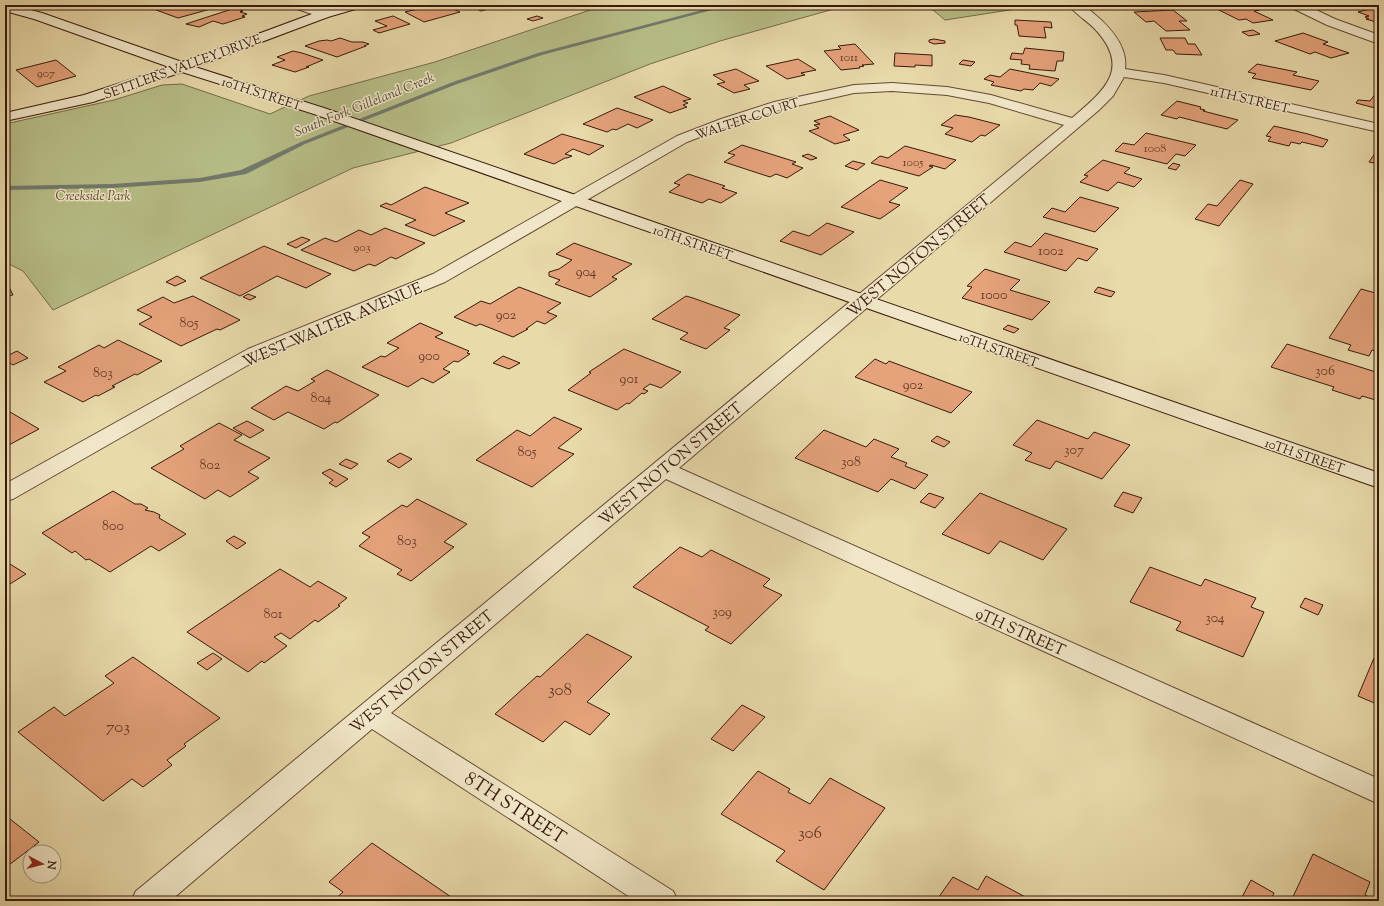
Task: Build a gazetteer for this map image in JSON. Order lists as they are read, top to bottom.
{
  "streets": {
    "street": [
      "SETTLERS VALLEY DRIVE",
      "10TH STREET",
      "11TH STREET",
      "WALTER COURT",
      "WEST NOTON STREET",
      "WEST WALTER AVENUE",
      "9TH STREET",
      "8TH STREET"
    ]
  },
  "crossings": [
    ["SETTLERS VALLEY DRIVE", "10TH STREET"],
    ["10TH STREET", "WALTER COURT"],
    ["10TH STREET", "WEST NOTON STREET"],
    ["10TH STREET", "WEST WALTER AVENUE"],
    ["11TH STREET", "WEST NOTON STREET"],
    ["WALTER COURT", "WEST NOTON STREET"],
    ["WALTER COURT", "WEST WALTER AVENUE"],
    ["WEST NOTON STREET", "9TH STREET"],
    ["WEST NOTON STREET", "8TH STREET"]
  ],
  "water": ["South Fork Gilleland Creek"],
  "parks": ["Creekside Park"],
  "house_numbers": [
    "1011",
    "907",
    "1008",
    "1005",
    "903",
    "1002",
    "904",
    "1000",
    "902",
    "805",
    "900",
    "306",
    "803",
    "901",
    "902",
    "804",
    "307",
    "805",
    "308",
    "802",
    "800",
    "803",
    "309",
    "801",
    "304",
    "308",
    "703",
    "306"
  ],
  "north": "right"
}
